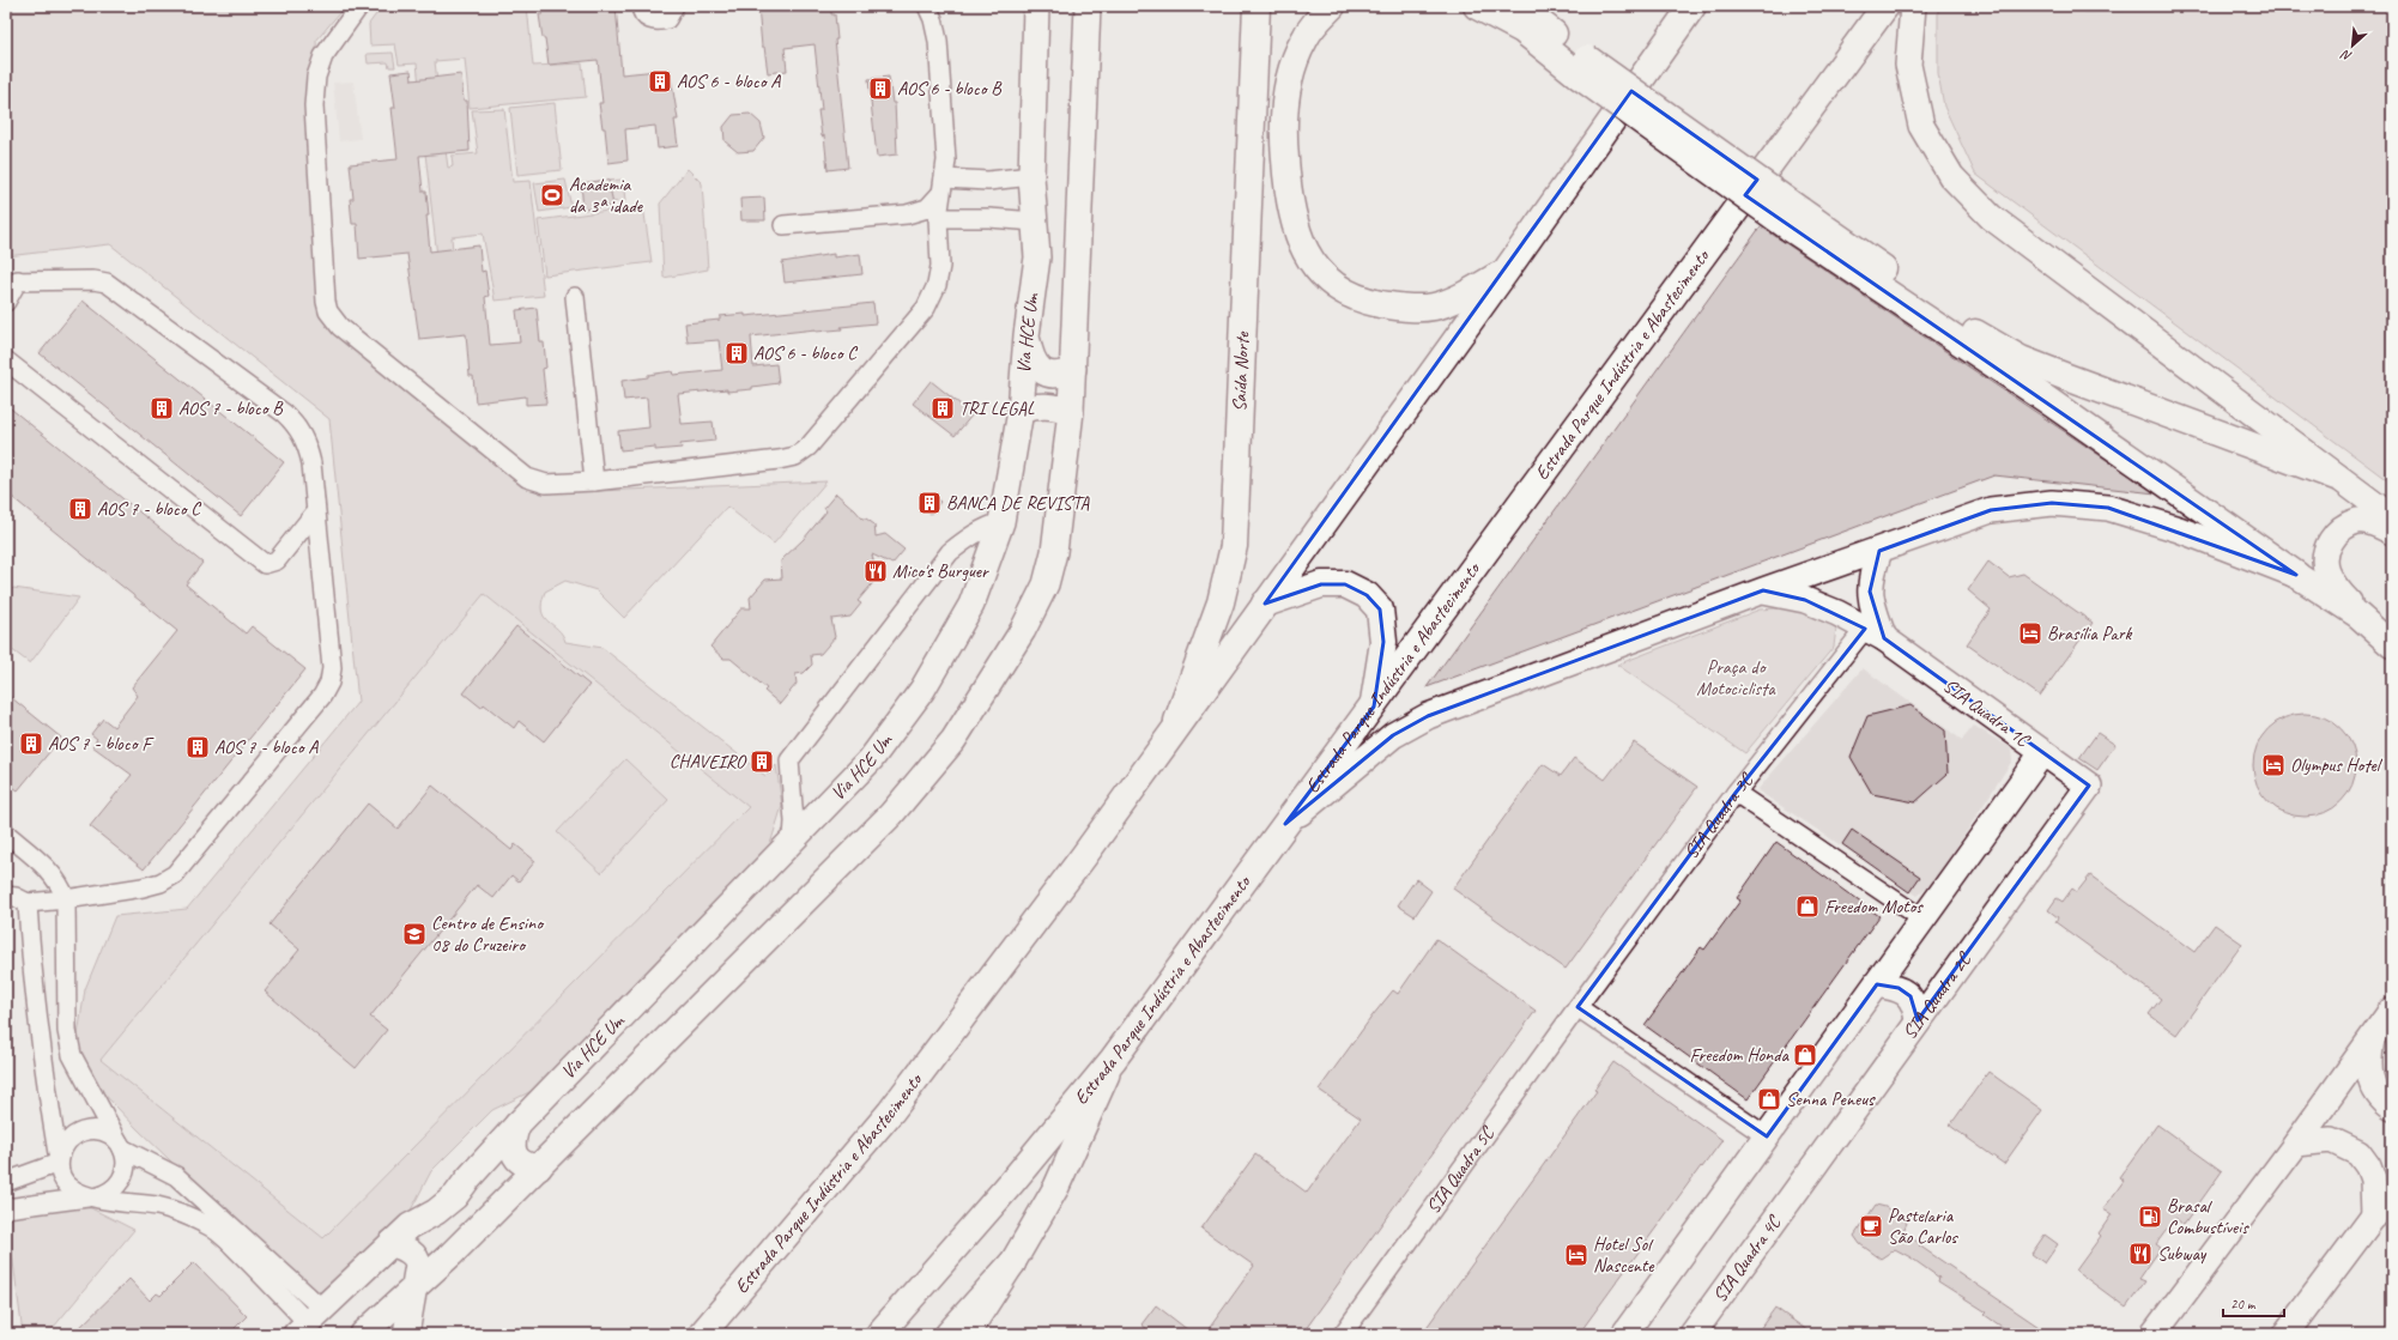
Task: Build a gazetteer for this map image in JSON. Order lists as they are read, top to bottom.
{
  "streets": {
    "main road": [
      "Via HCE Um",
      "Estrada Parque Indústria e Abastecimento",
      "Saída Norte",
      "SIA Quadra 1C",
      "SIA Quadra 2C",
      "SIA Quadra 4C"
    ],
    "street": ["SIA Quadra 3C", "SIA Quadra 5C"]
  },
  "crossings": [
    ["Estrada Parque Indústria e Abastecimento", "Saída Norte"],
    ["SIA Quadra 1C", "SIA Quadra 3C"],
    ["SIA Quadra 1C", "SIA Quadra 2C"],
    ["SIA Quadra 3C", "SIA Quadra 5C"],
    ["SIA Quadra 2C", "SIA Quadra 4C"]
  ],
  "parks": ["Praça do Motociclista"],
  "places": {
    "building": [
      "AOS 6 - bloco A",
      "AOS 6 - bloco B",
      "AOS 6 - bloco C",
      "AOS 7 - bloco B",
      "TRI LEGAL",
      "BANCA DE REVISTA",
      "AOS 7 - bloco C",
      "AOS 7 - bloco F",
      "AOS 7 - bloco A",
      "CHAVEIRO"
    ],
    "sports": ["Academia da 3ª idade"],
    "restaurant": ["Mico's Burguer", "Subway"],
    "hotel": ["Brasília Park", "Olympus Hotel", "Hotel Sol Nascente"],
    "shop": ["Freedom Motos", "Freedom Honda", "Senna Peneus"],
    "school or university": ["Centro de Ensino 08 do Cruzeiro"],
    "fuel station": ["Brasal Combustíveis"],
    "cafe": ["Pastelaria São Carlos"]
  },
  "scale_bar": "20 m",
  "north": "bottom left"
}
